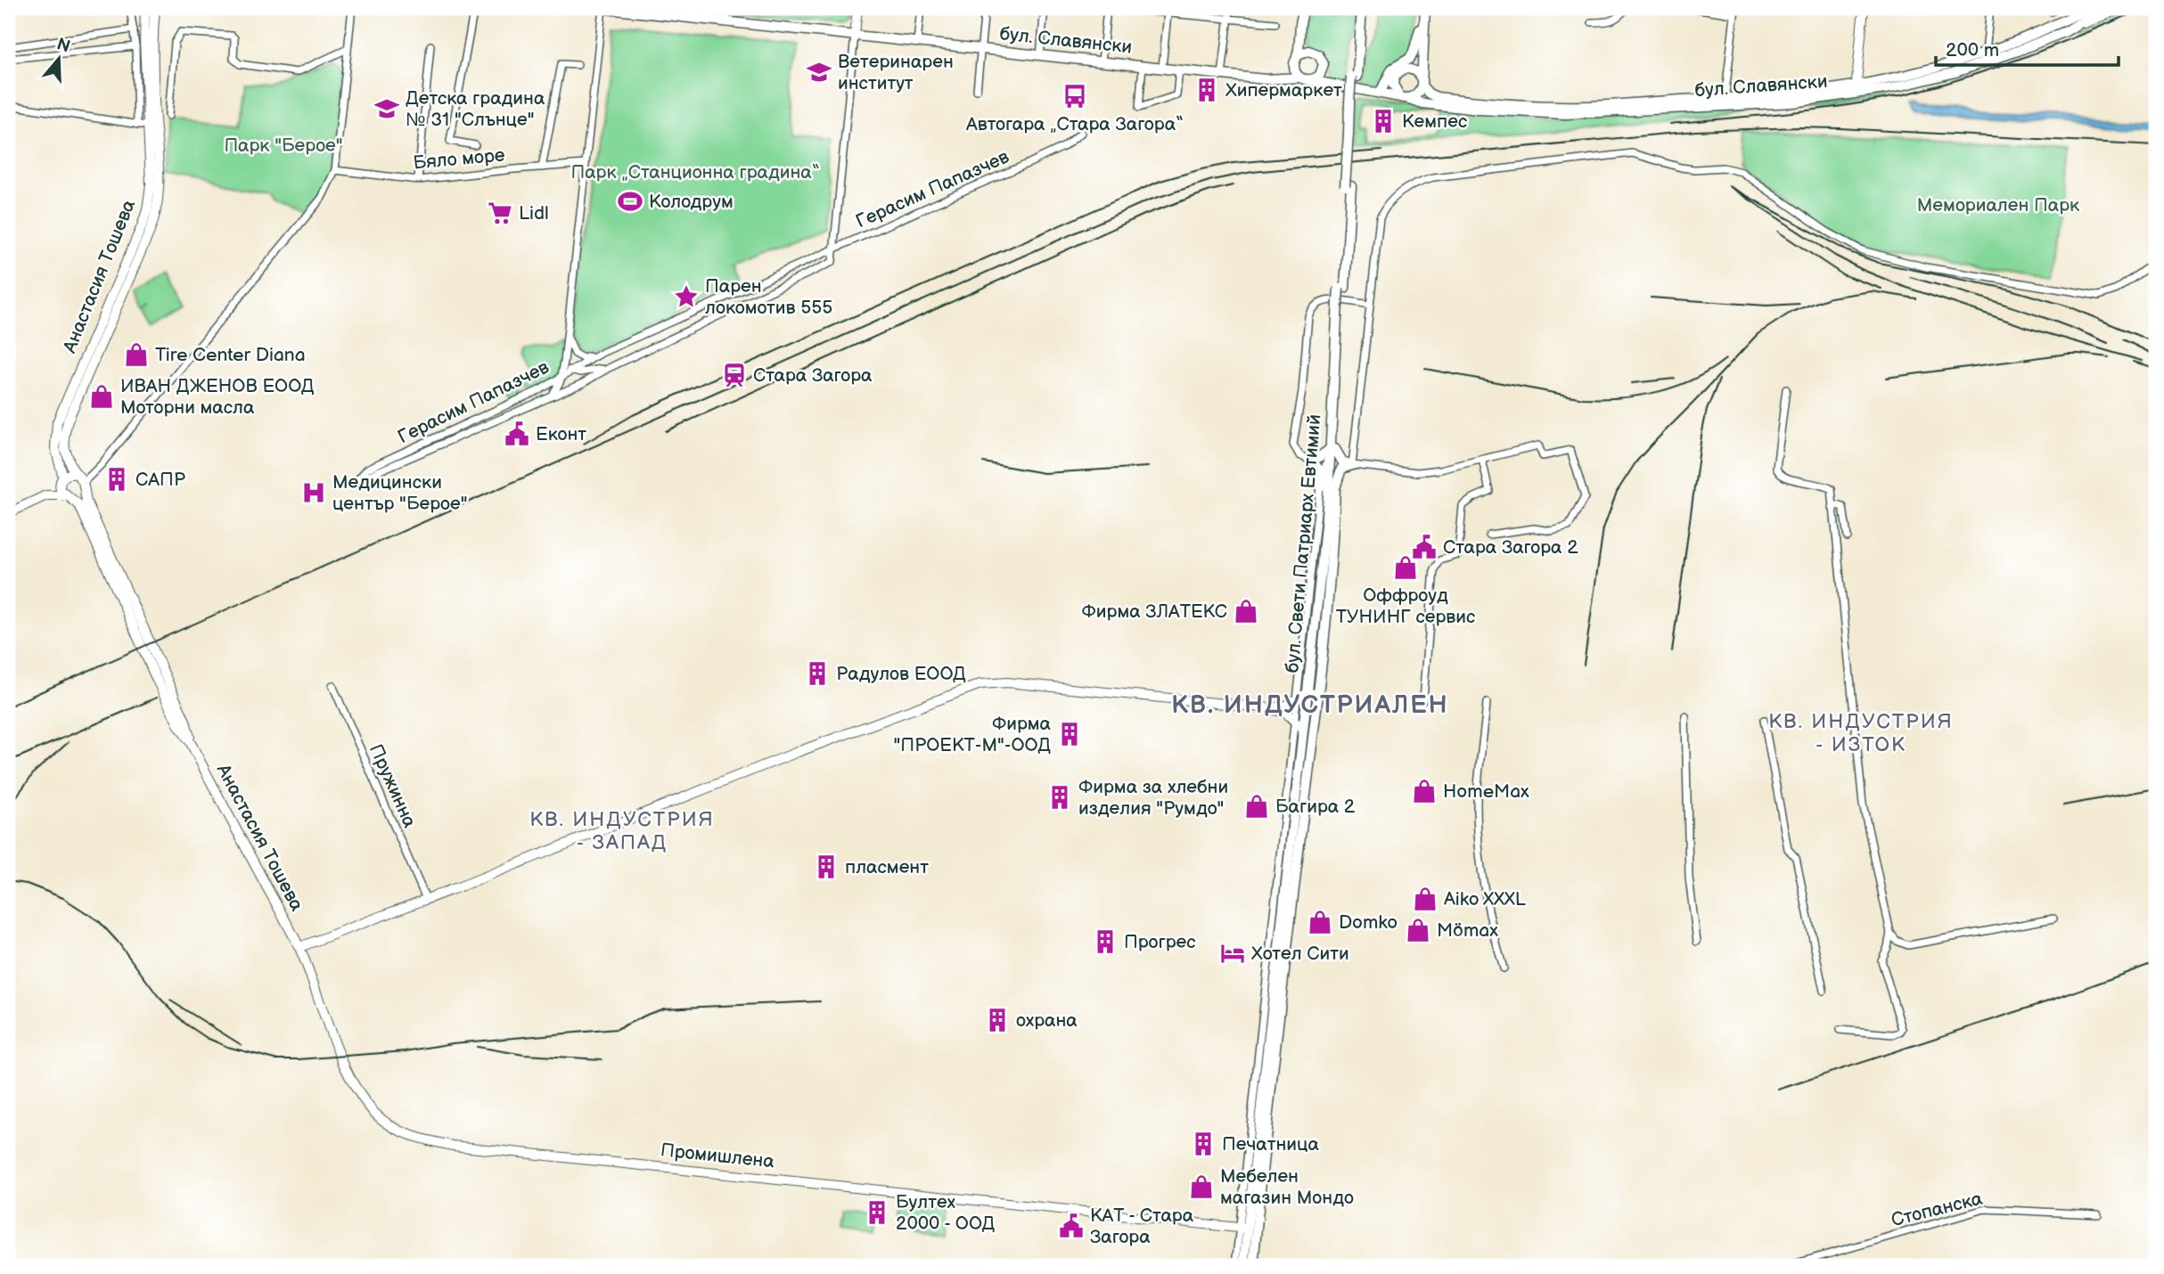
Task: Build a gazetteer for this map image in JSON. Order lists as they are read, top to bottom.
{
  "streets": {
    "main road": [
      "бул. Славянски",
      "Анастасия Тошева",
      "бул. Свети Патриарх Евтимий",
      "Промишлена"
    ],
    "street": [
      "Бяло море",
      "Герасим Папазчев",
      "Пружинна",
      "Стопанска"
    ]
  },
  "crossings": [
    ["Анастасия Тошева", "Промишлена"],
    ["бул. Свети Патриарх Евтимий", "Промишлена"]
  ],
  "districts": ["КВ. ИНДУСТРИАЛЕН", "КВ. ИНДУСТРИЯ - ИЗТОК", "КВ. ИНДУСТРИЯ - ЗАПАД"],
  "parks": ["Парк \"Берое\"", "Парк „Станционна градина“", "Мемориален Парк"],
  "places": {
    "school or university": ["Ветеринарен институт", "Детска градина № 31 \"Слънце\""],
    "building": [
      "Хипермаркет",
      "Кемпес",
      "САПР",
      "Радулов ЕООД",
      "Фирма \"ПРОЕКТ-М\"-ООД",
      "Фирма за хлебни изделия \"Румдо\"",
      "пласмент",
      "Прогрес",
      "охрана",
      "Печатница",
      "Бултех 2000 - ООД"
    ],
    "bus stop": ["Автогара „Стара Загора“"],
    "sports": ["Колодрум"],
    "supermarket": ["Lidl"],
    "place": ["Парен локомотив 555"],
    "shop": [
      "Tire Center Diana",
      "ИВАН ДЖЕНОВ ЕООД Моторни масла",
      "Оффроуд ТУНИНГ сервис",
      "Фирма ЗЛАТЕКС",
      "HomeMax",
      "Багира 2",
      "Aiko XXXL",
      "Domko",
      "Mömax",
      "Мебелен магазин Мондо"
    ],
    "station": ["Стара Загора"],
    "public building": ["Еконт", "Стара Загора 2", "КАТ - Стара Загора"],
    "hospital": ["Медицински център \"Берое\""],
    "hotel": ["Хотел Сити"]
  },
  "scale_bar": "200 m",
  "north": "top"
}
